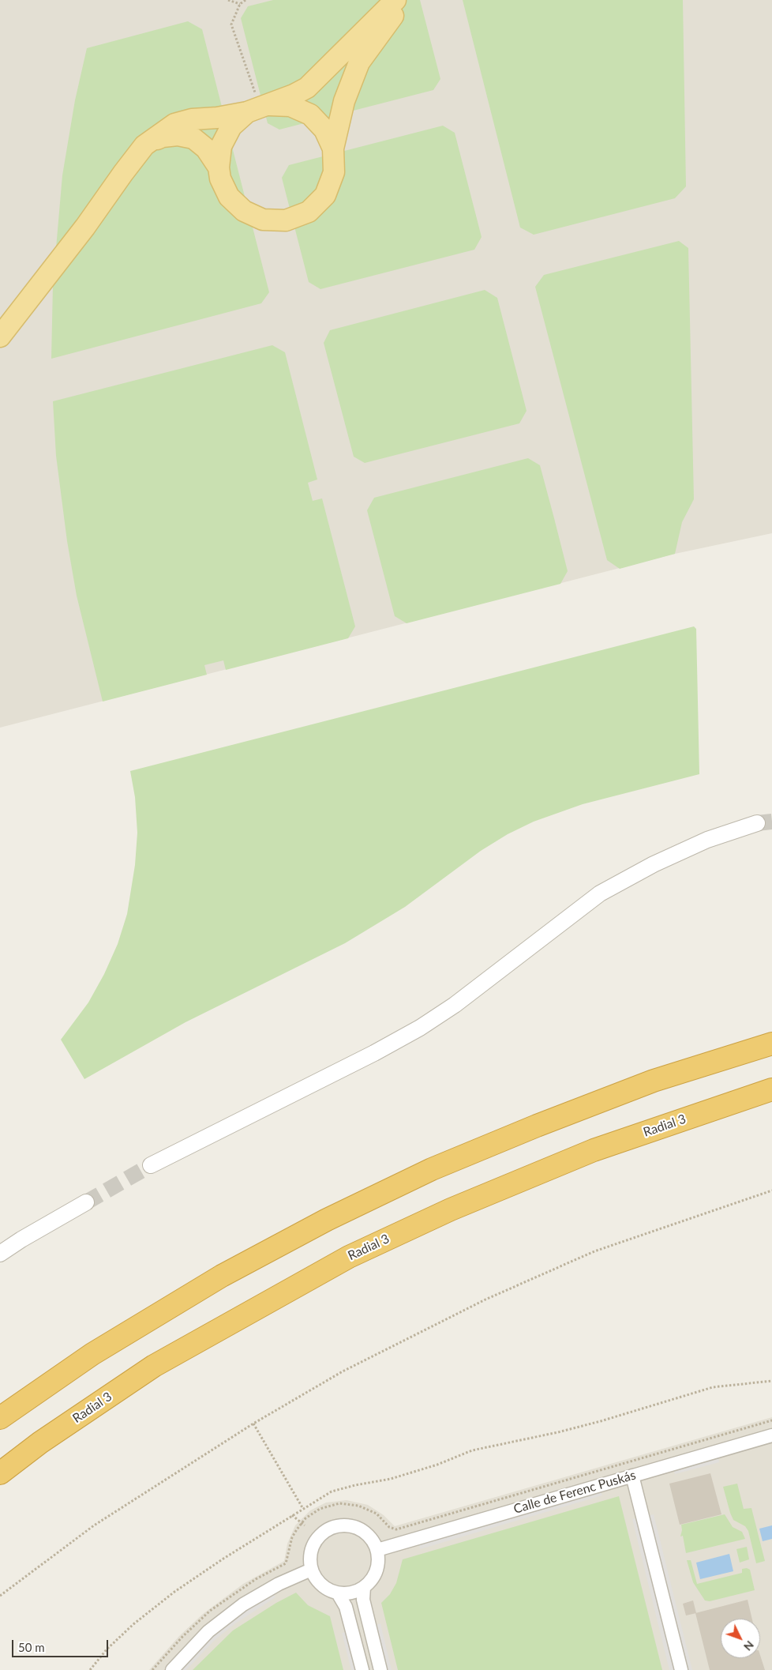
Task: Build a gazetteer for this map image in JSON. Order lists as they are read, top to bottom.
{
  "streets": {
    "highway": ["Radial 3"],
    "street": ["Calle de Ferenc Puskás"]
  },
  "scale_bar": "50 m",
  "north": "bottom right"
}
